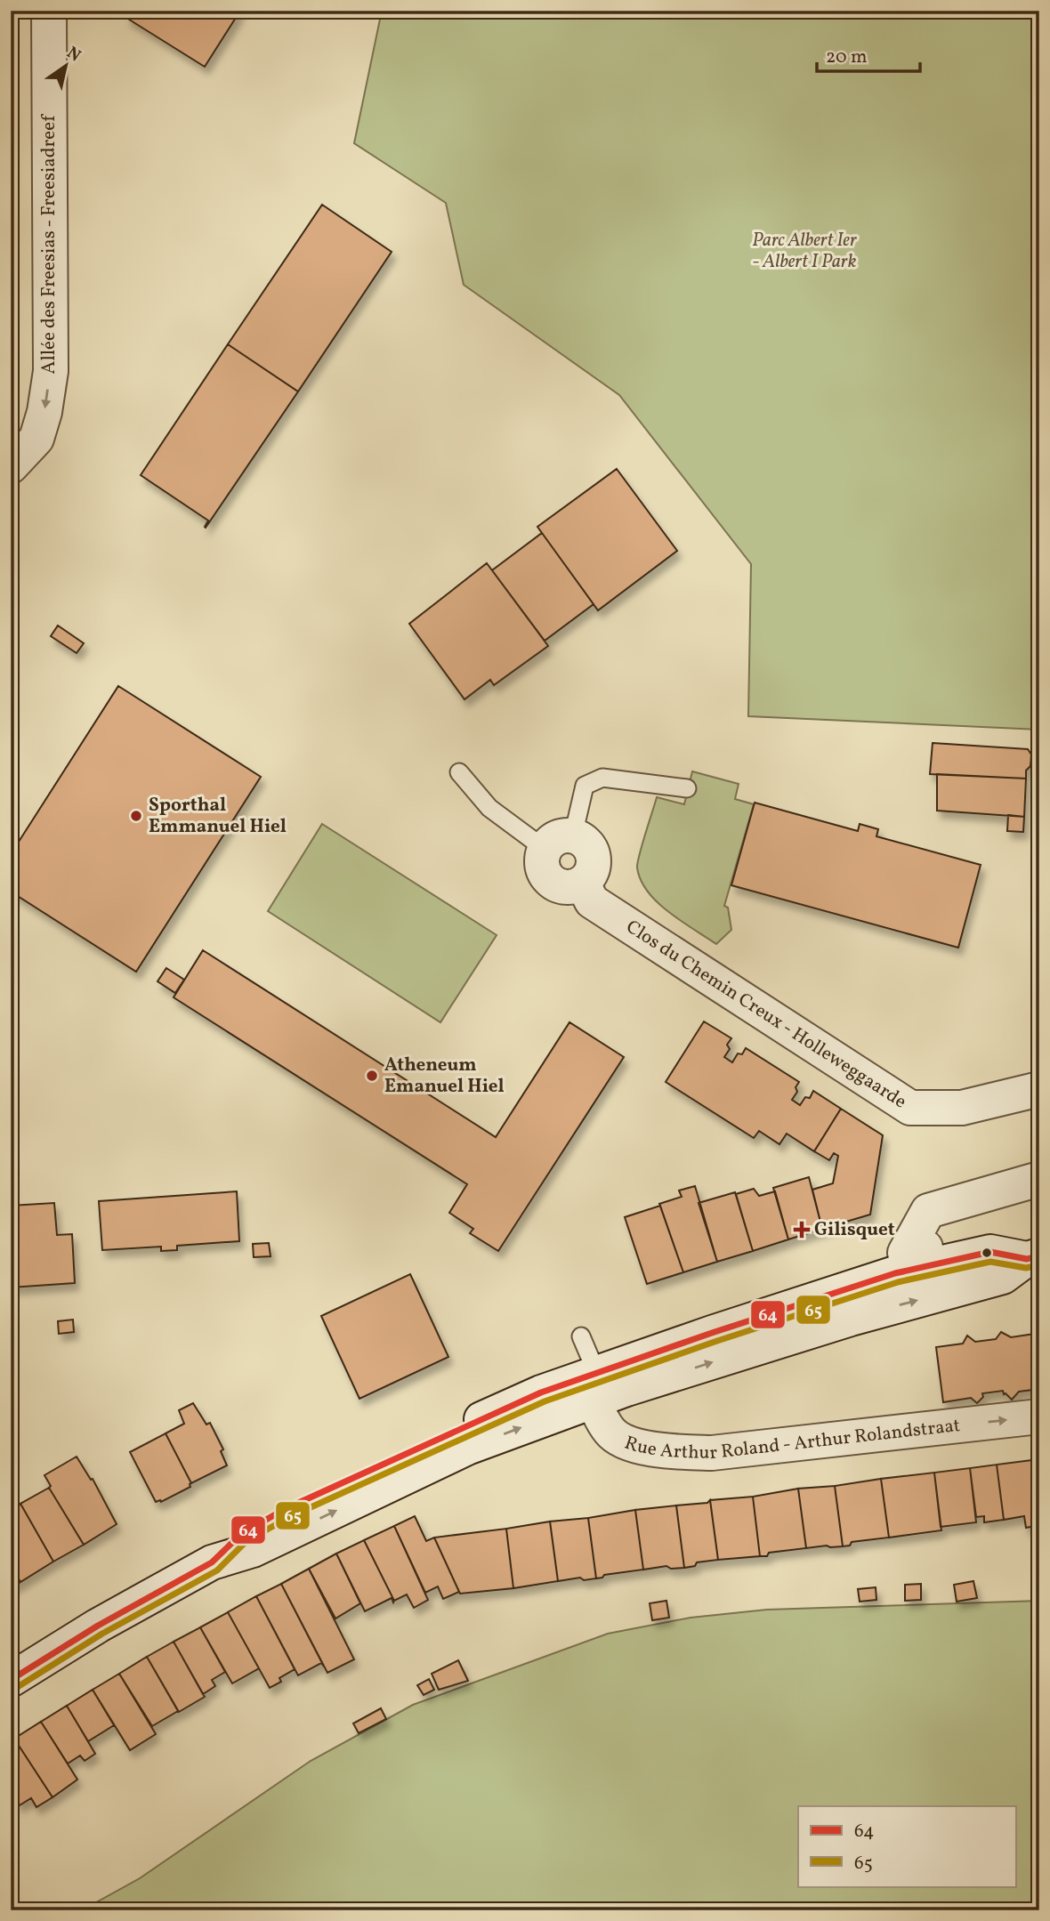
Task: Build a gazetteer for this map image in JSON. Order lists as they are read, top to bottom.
{
  "streets": {
    "street": ["Allée des Freesias - Freesiadreef", "Clos du Chemin Creux - Holleweggaarde", "Rue Arthur Roland - Arthur Rolandstraat"]
  },
  "one_way": ["Allée des Freesias - Freesiadreef"],
  "parks": ["Parc Albert Ier - Albert I Park"],
  "places": {
    "other": ["Sporthal Emmanuel Hiel", "Atheneum Emanuel Hiel"],
    "health": ["Gilisquet"]
  },
  "lines": ["transit line 64", "transit line 65"],
  "legend": ["64", "65"],
  "scale_bar": "20 m",
  "north": "top right"
}
